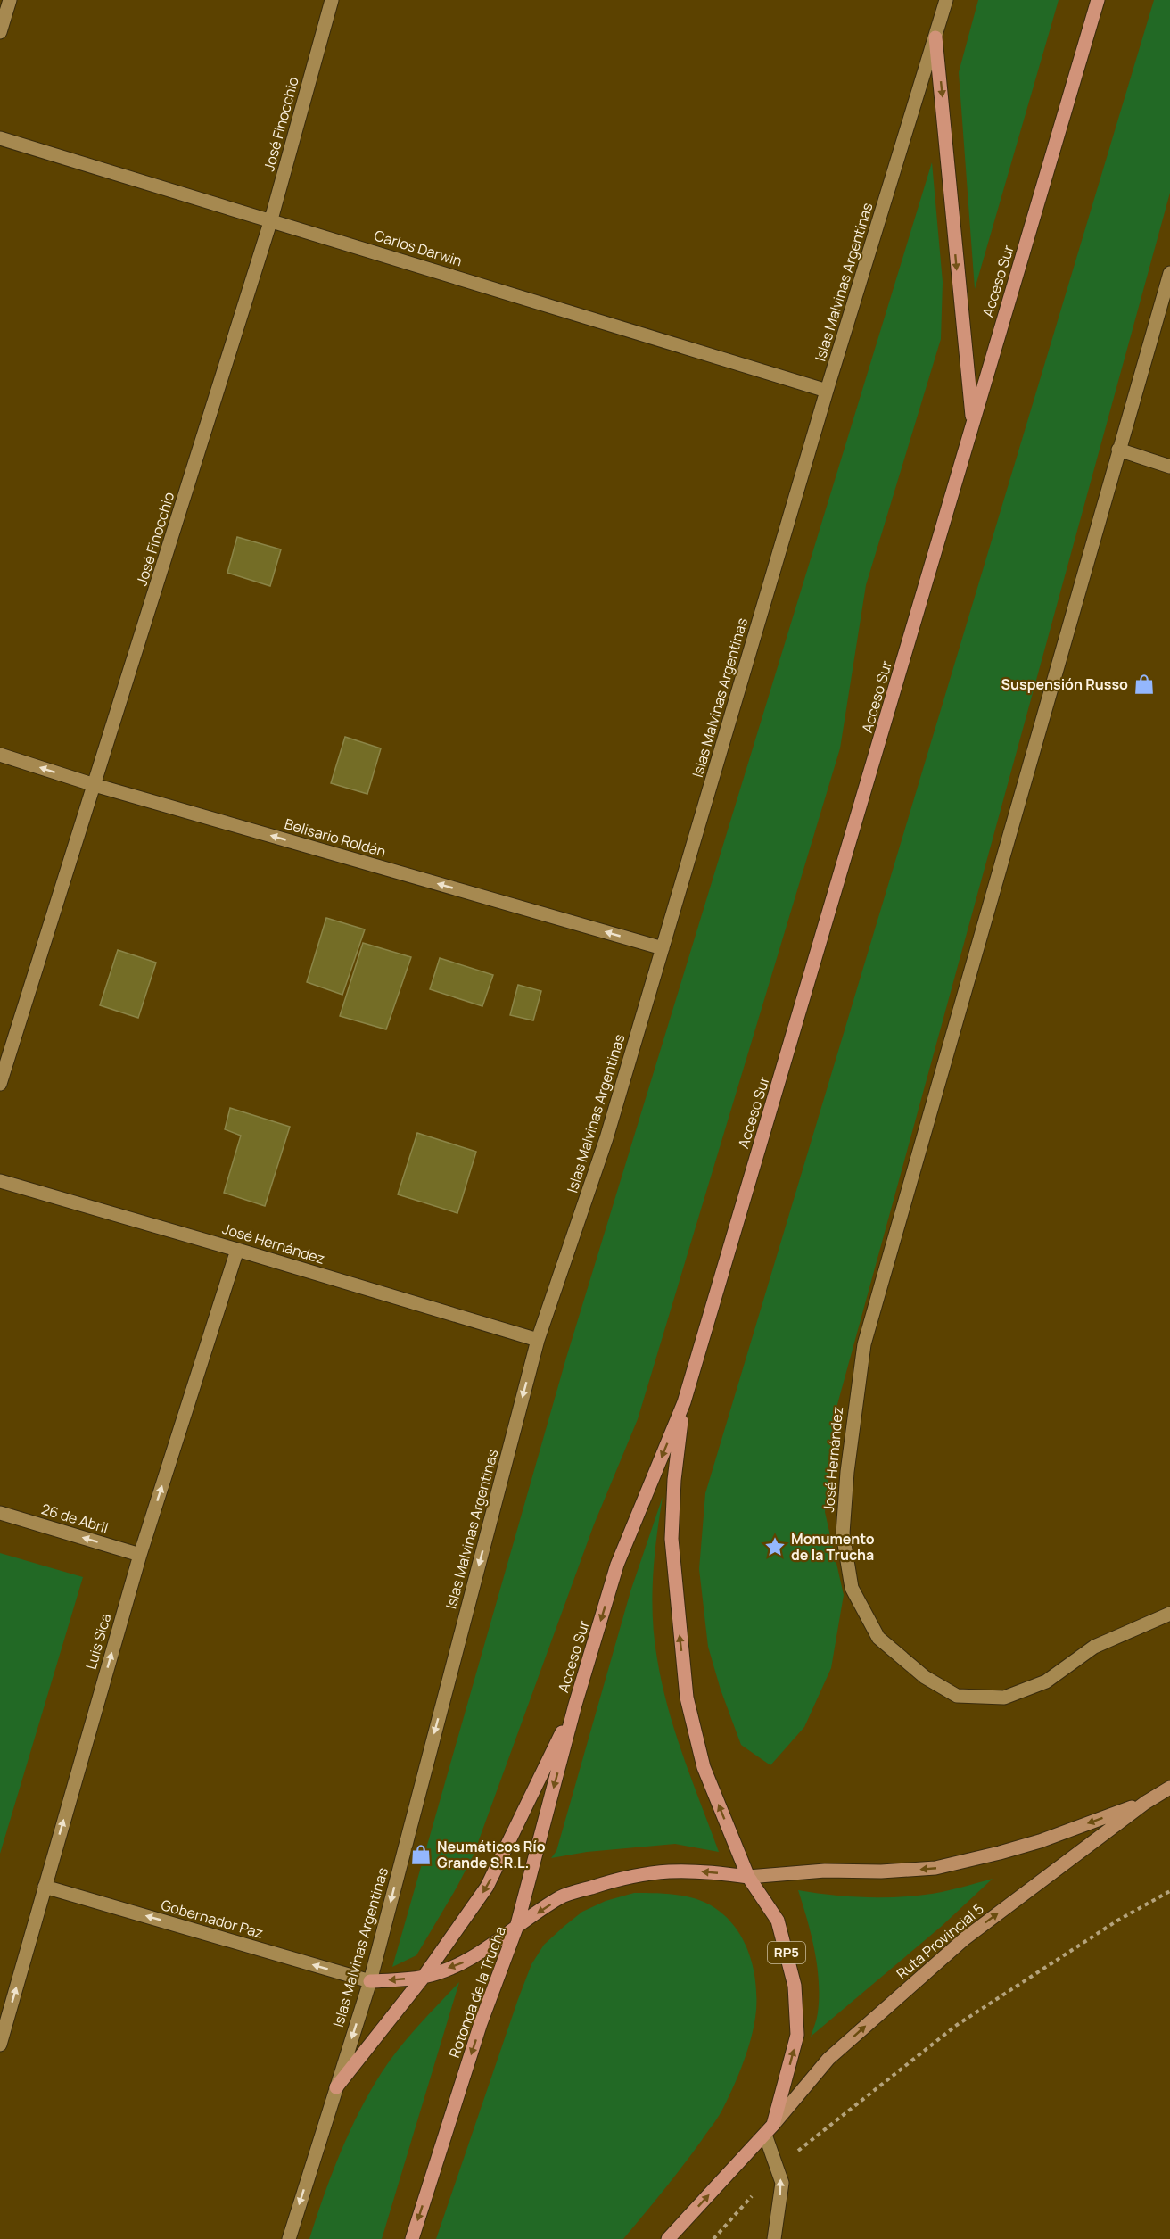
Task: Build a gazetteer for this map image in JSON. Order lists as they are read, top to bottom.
{
  "streets": {
    "main road": [
      "Acceso Sur",
      "Ruta Provincial 5",
      "RP5",
      "Rotonda de la Trucha"
    ],
    "street": [
      "José Finocchio",
      "Carlos Darwin",
      "Islas Malvinas Argentinas",
      "Belisario Roldán",
      "José Hernández",
      "26 de Abril",
      "Luis Sica",
      "Gobernador Paz"
    ]
  },
  "crossings": [
    ["José Finocchio", "Carlos Darwin"],
    ["José Finocchio", "Belisario Roldán"],
    ["Carlos Darwin", "Islas Malvinas Argentinas"],
    ["Acceso Sur", "Ruta Provincial 5"],
    ["Acceso Sur", "RP5"],
    ["Acceso Sur", "Rotonda de la Trucha"],
    ["Islas Malvinas Argentinas", "Belisario Roldán"],
    ["Islas Malvinas Argentinas", "José Hernández"],
    ["Islas Malvinas Argentinas", "Gobernador Paz"],
    ["José Hernández", "Luis Sica"],
    ["26 de Abril", "Luis Sica"],
    ["Luis Sica", "Gobernador Paz"],
    ["Ruta Provincial 5", "RP5"],
    ["Ruta Provincial 5", "Rotonda de la Trucha"],
    ["RP5", "Rotonda de la Trucha"]
  ],
  "one_way": [
    "Islas Malvinas Argentinas",
    "Belisario Roldán",
    "26 de Abril",
    "Luis Sica",
    "Gobernador Paz"
  ],
  "places": {
    "shop": ["Suspensión Russo", "Neumáticos Río Grande S.R.L."],
    "place": ["Monumento de la Trucha"]
  }
}
